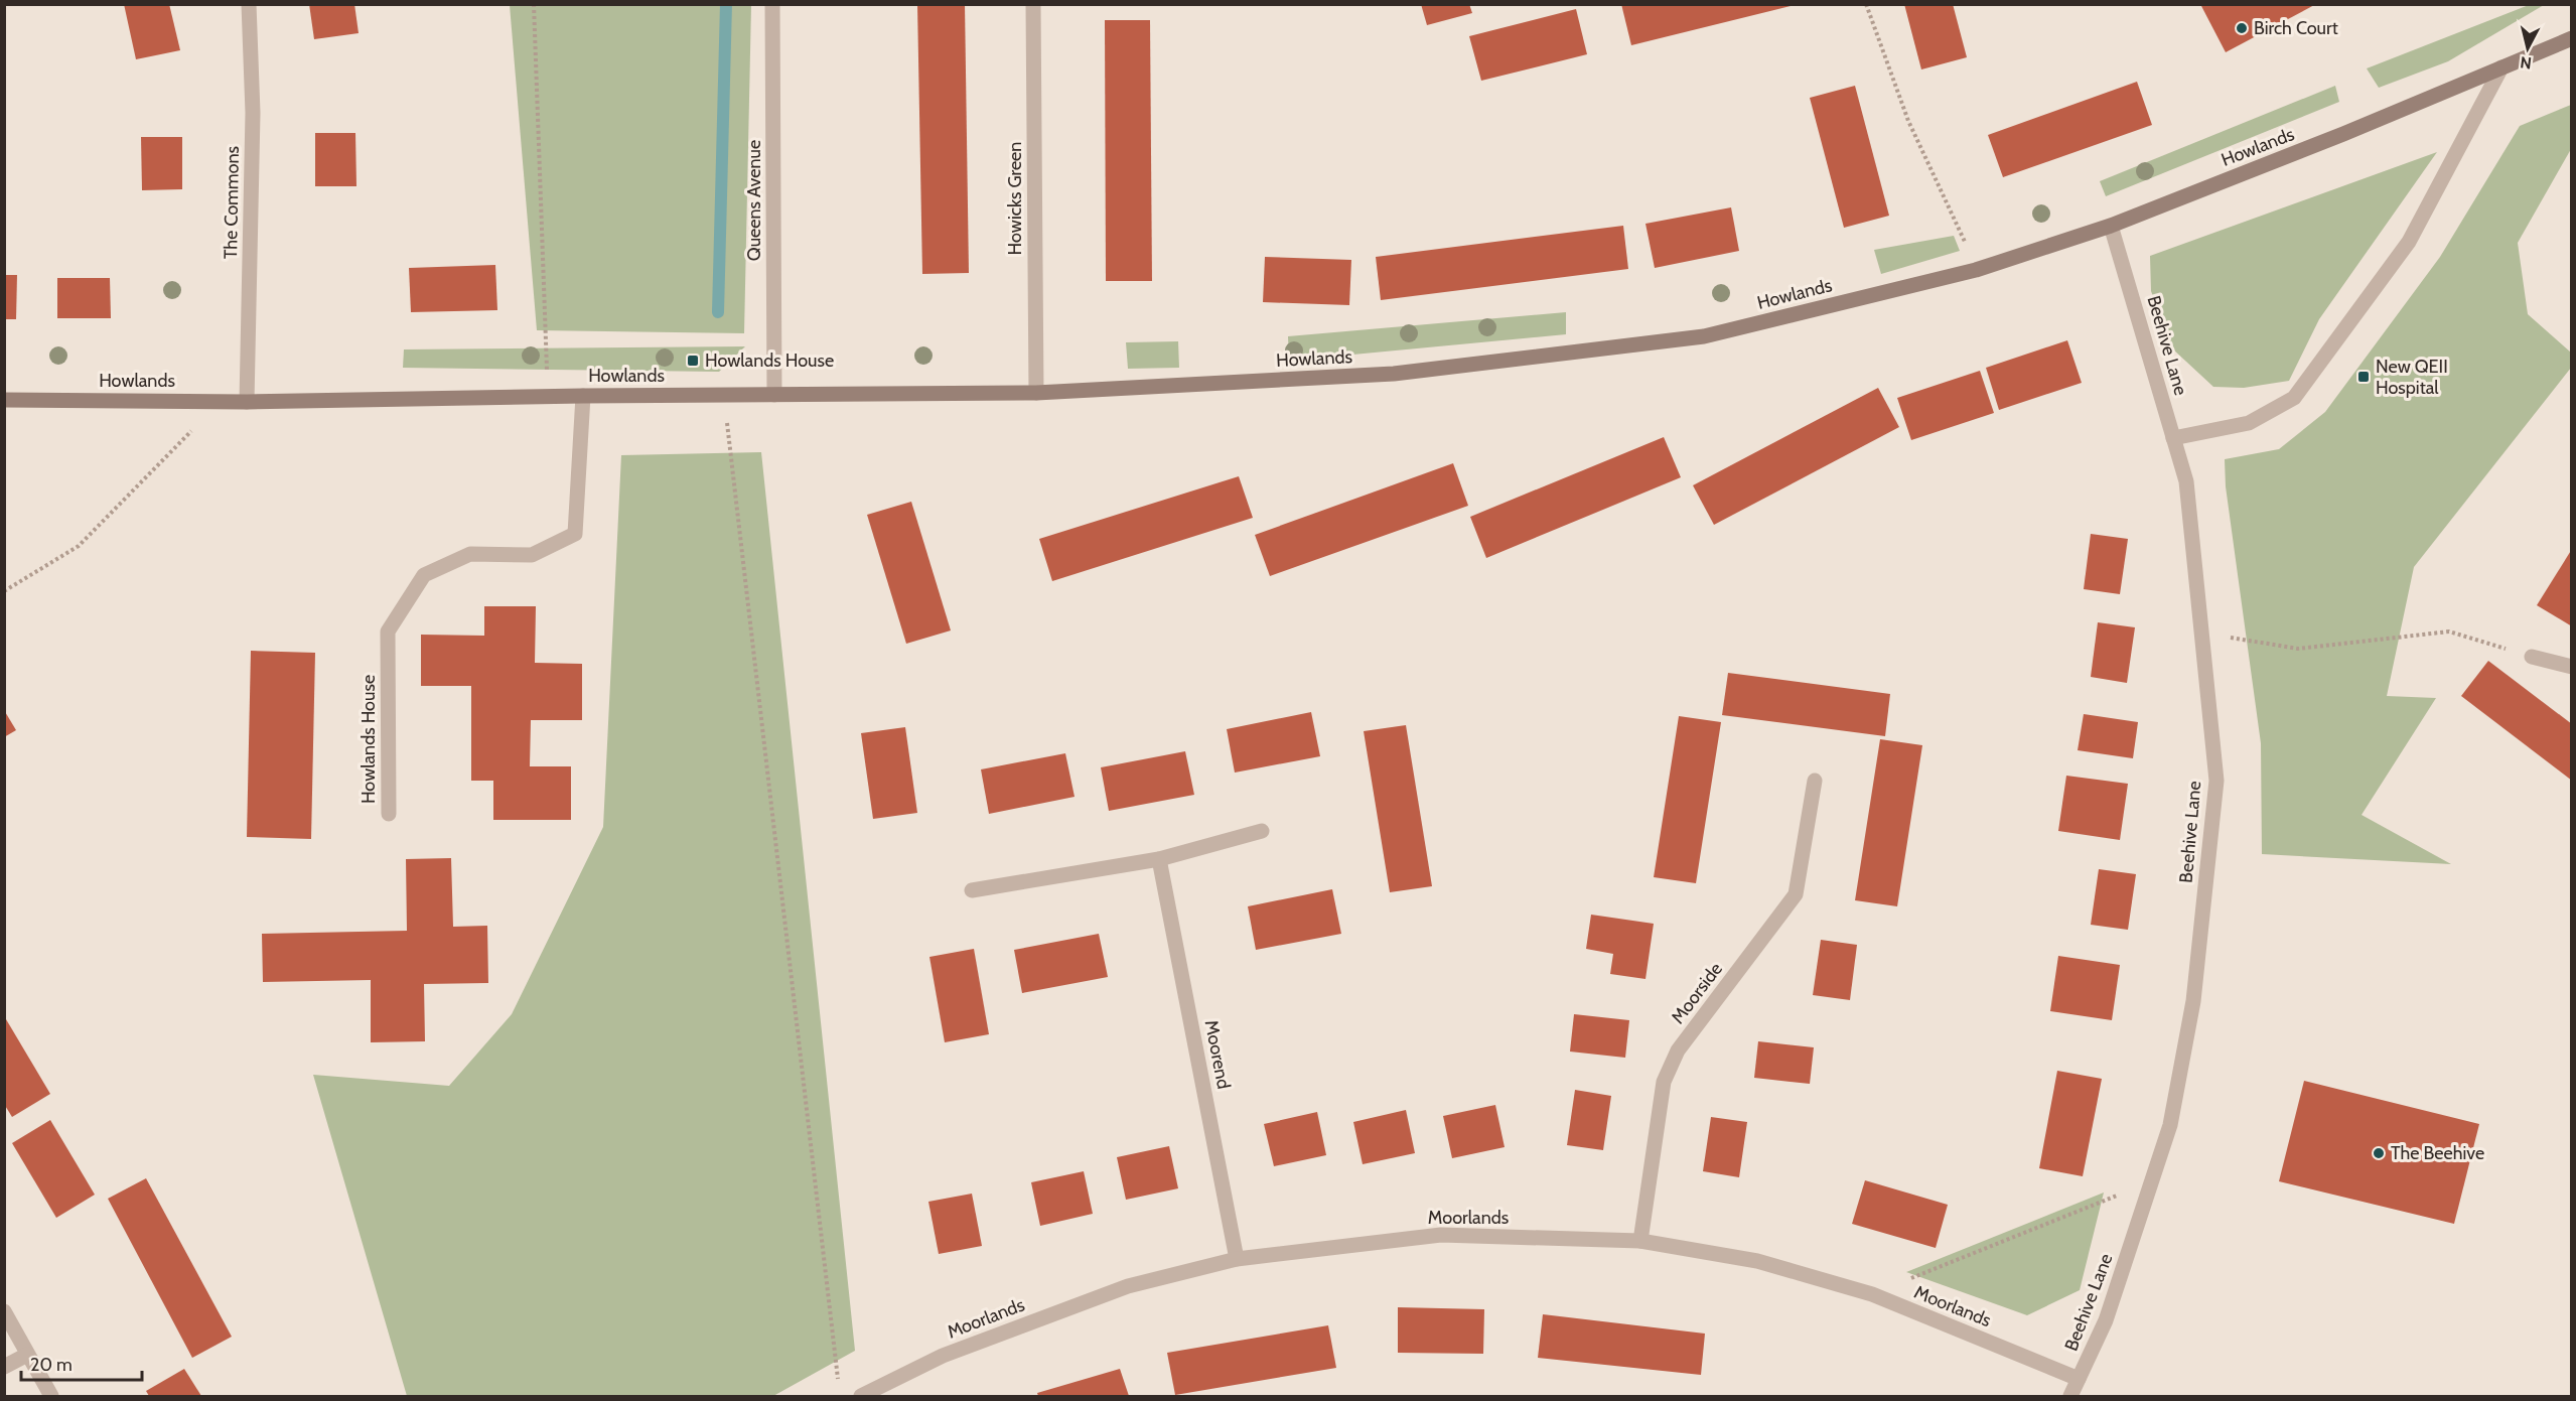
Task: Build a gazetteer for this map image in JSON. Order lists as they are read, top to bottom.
{
  "streets": {
    "street": [
      "Howlands",
      "Howicks Green",
      "Queens Avenue",
      "The Commons",
      "Beehive Lane",
      "Howlands House",
      "Moorside",
      "Moorend",
      "Moorlands"
    ]
  },
  "crossings": [
    ["Howlands", "Howicks Green"],
    ["Howlands", "Queens Avenue"],
    ["Howlands", "The Commons"],
    ["Howlands", "Beehive Lane"],
    ["Howlands", "Howlands House"],
    ["Beehive Lane", "Moorlands"],
    ["Moorside", "Moorlands"],
    ["Moorend", "Moorlands"]
  ],
  "places": {
    "other": ["Birch Court", "The Beehive"],
    "transit": ["Howlands House", "New QEII Hospital"]
  },
  "scale_bar": "20 m",
  "north": "bottom"
}
